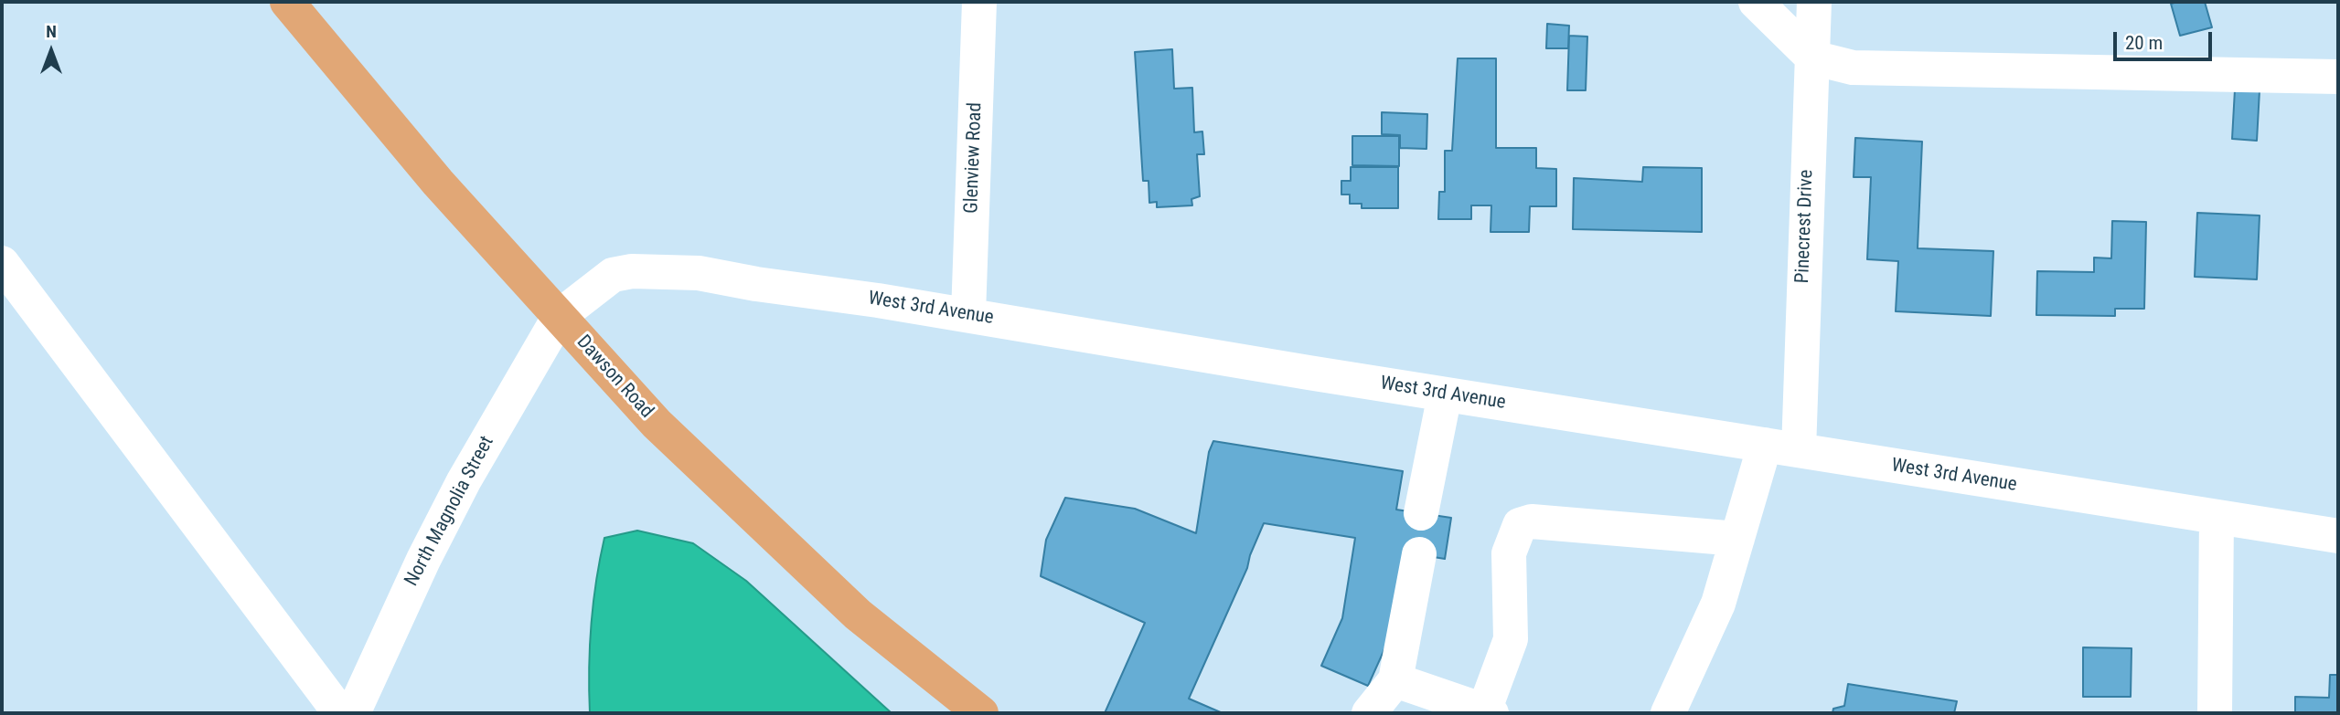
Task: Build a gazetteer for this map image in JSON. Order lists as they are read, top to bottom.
{
  "streets": {
    "main road": ["Dawson Road"],
    "street": [
      "Glenview Road",
      "Pinecrest Drive",
      "West 3rd Avenue",
      "North Magnolia Street"
    ]
  },
  "crossings": [
    ["Glenview Road", "West 3rd Avenue"],
    ["Pinecrest Drive", "West 3rd Avenue"],
    ["West 3rd Avenue", "Dawson Road"],
    ["West 3rd Avenue", "North Magnolia Street"],
    ["Dawson Road", "North Magnolia Street"]
  ],
  "scale_bar": "20 m",
  "north": "top"
}
